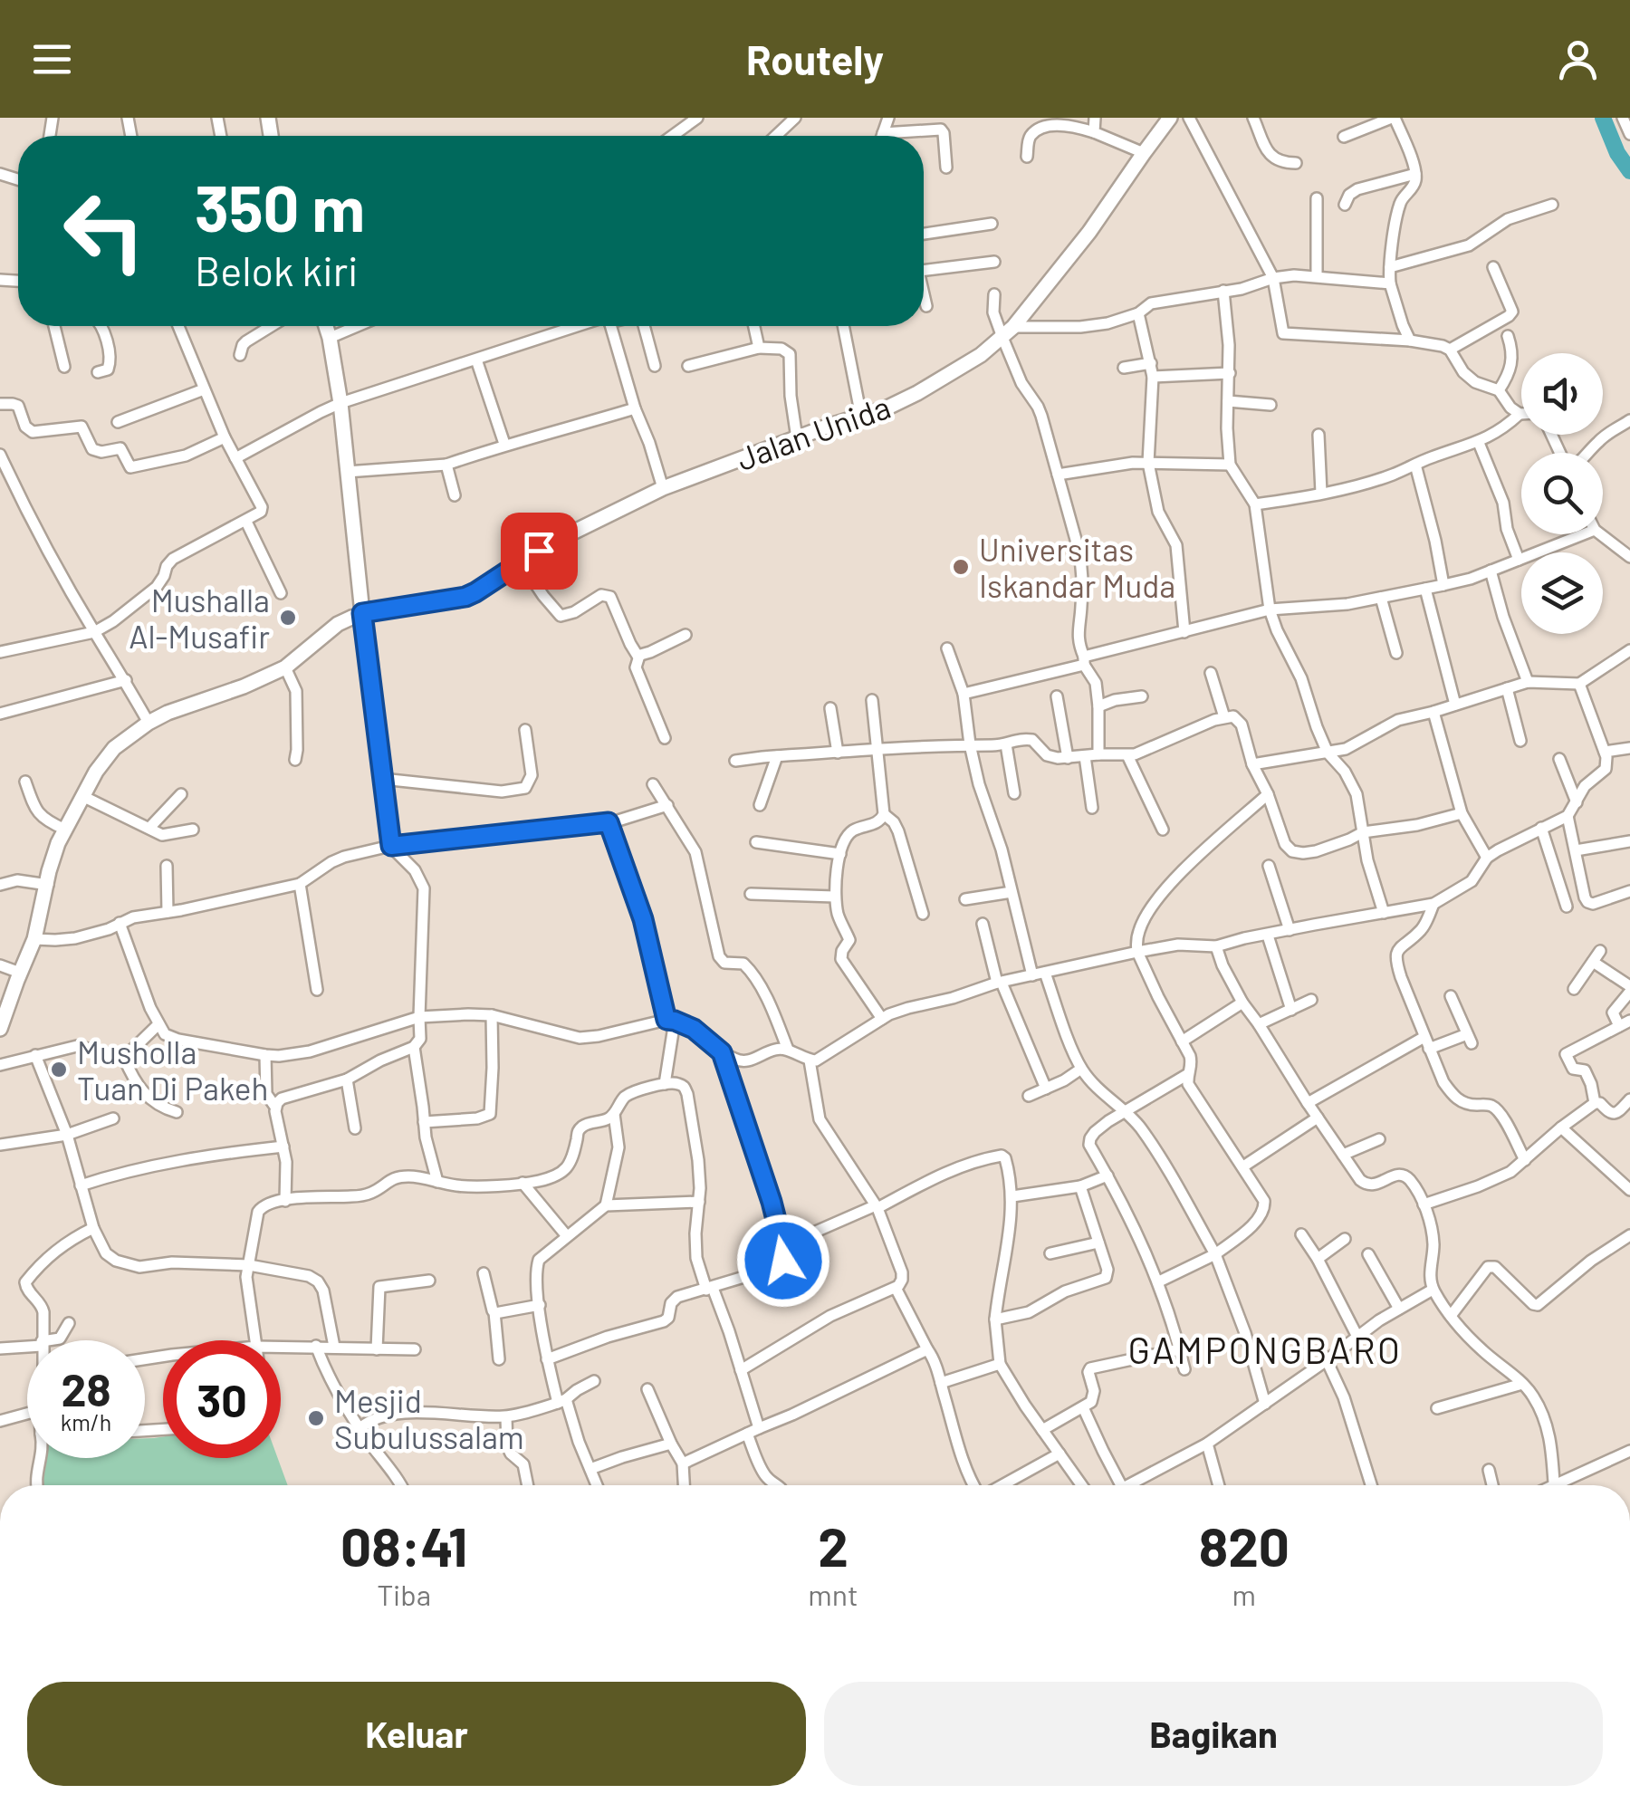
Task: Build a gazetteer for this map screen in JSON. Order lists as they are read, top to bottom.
{
  "streets": {
    "street": ["Jalan Unida"]
  },
  "districts": ["GAMPONGBARO"],
  "places": [
    "Universitas Iskandar Muda",
    "Mushalla Al-Musafir",
    "Musholla Tuan Di Pakeh",
    "Mesjid Subulussalam"
  ],
  "page": {
    "header": "Routely",
    "turn": ["350 m", "Belok kiri"],
    "speed": "28 km/h",
    "limit": "30",
    "eta": [
      "08:41",
      "Tiba",
      "2",
      "mnt",
      "820",
      "m"
    ],
    "buttons": ["Keluar", "Bagikan"]
  }
}
